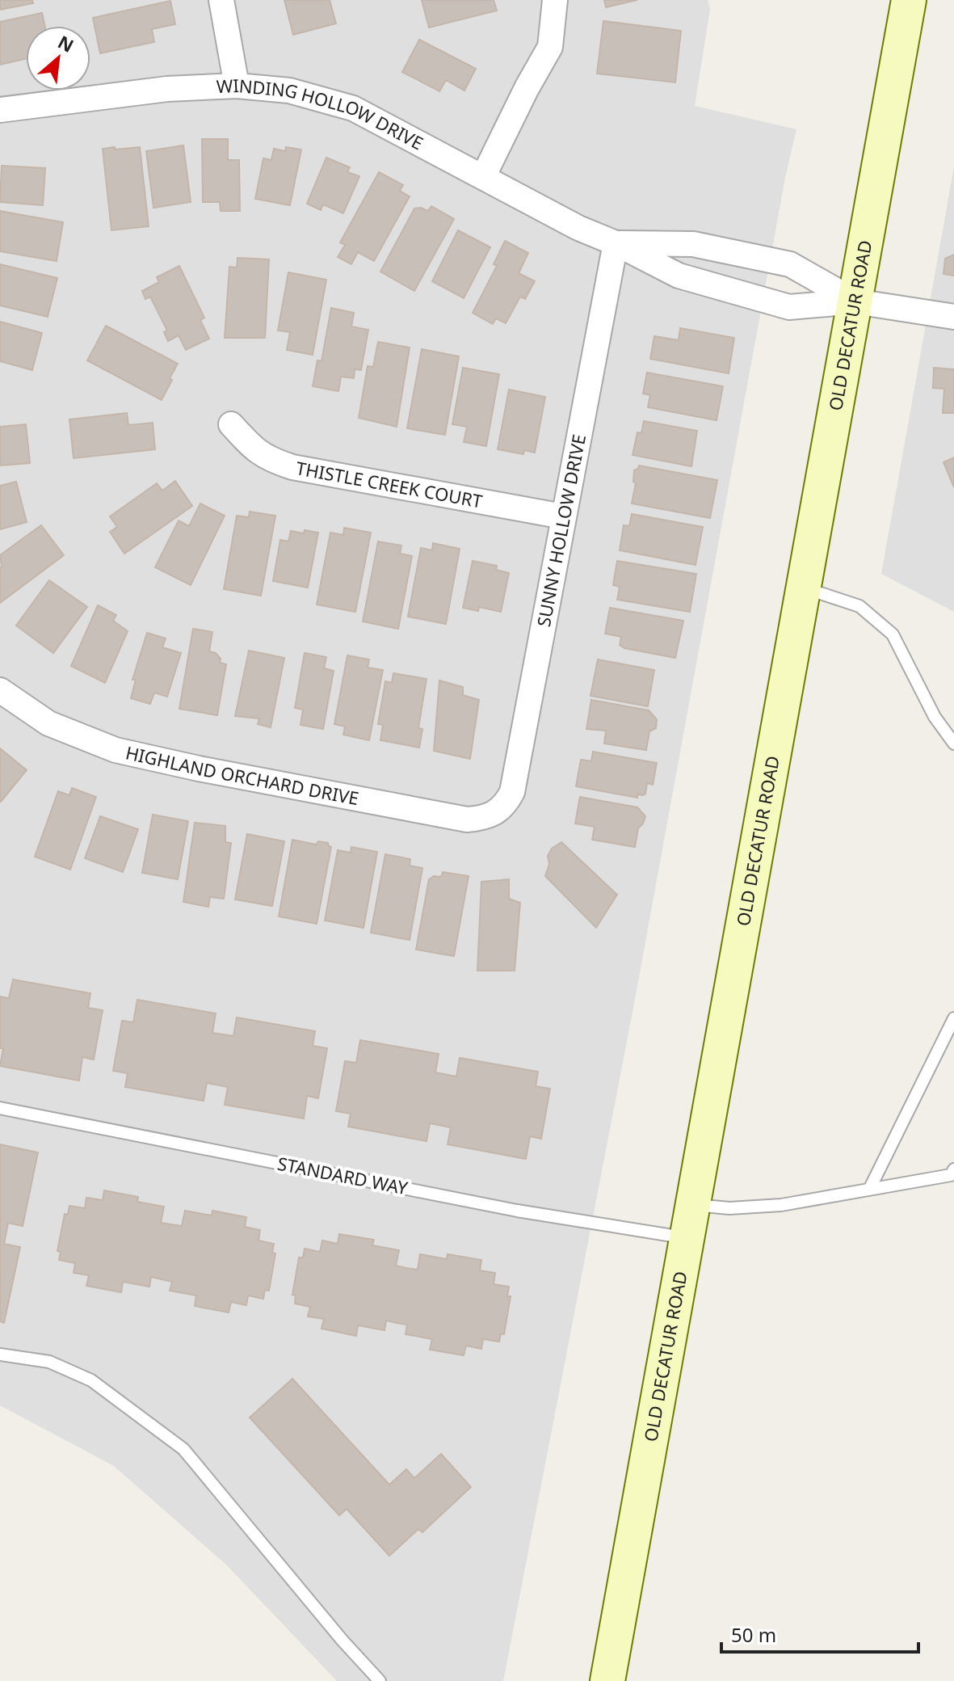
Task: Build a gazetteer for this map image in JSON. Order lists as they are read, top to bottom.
{
  "streets": {
    "street": [
      "WINDING HOLLOW DRIVE",
      "OLD DECATUR ROAD",
      "THISTLE CREEK COURT",
      "SUNNY HOLLOW DRIVE",
      "HIGHLAND ORCHARD DRIVE"
    ],
    "lane": ["STANDARD WAY"]
  },
  "crossings": [
    ["WINDING HOLLOW DRIVE", "OLD DECATUR ROAD"],
    ["WINDING HOLLOW DRIVE", "SUNNY HOLLOW DRIVE"],
    ["OLD DECATUR ROAD", "STANDARD WAY"],
    ["THISTLE CREEK COURT", "SUNNY HOLLOW DRIVE"],
    ["SUNNY HOLLOW DRIVE", "HIGHLAND ORCHARD DRIVE"]
  ],
  "scale_bar": "50 m",
  "north": "top right"
}
